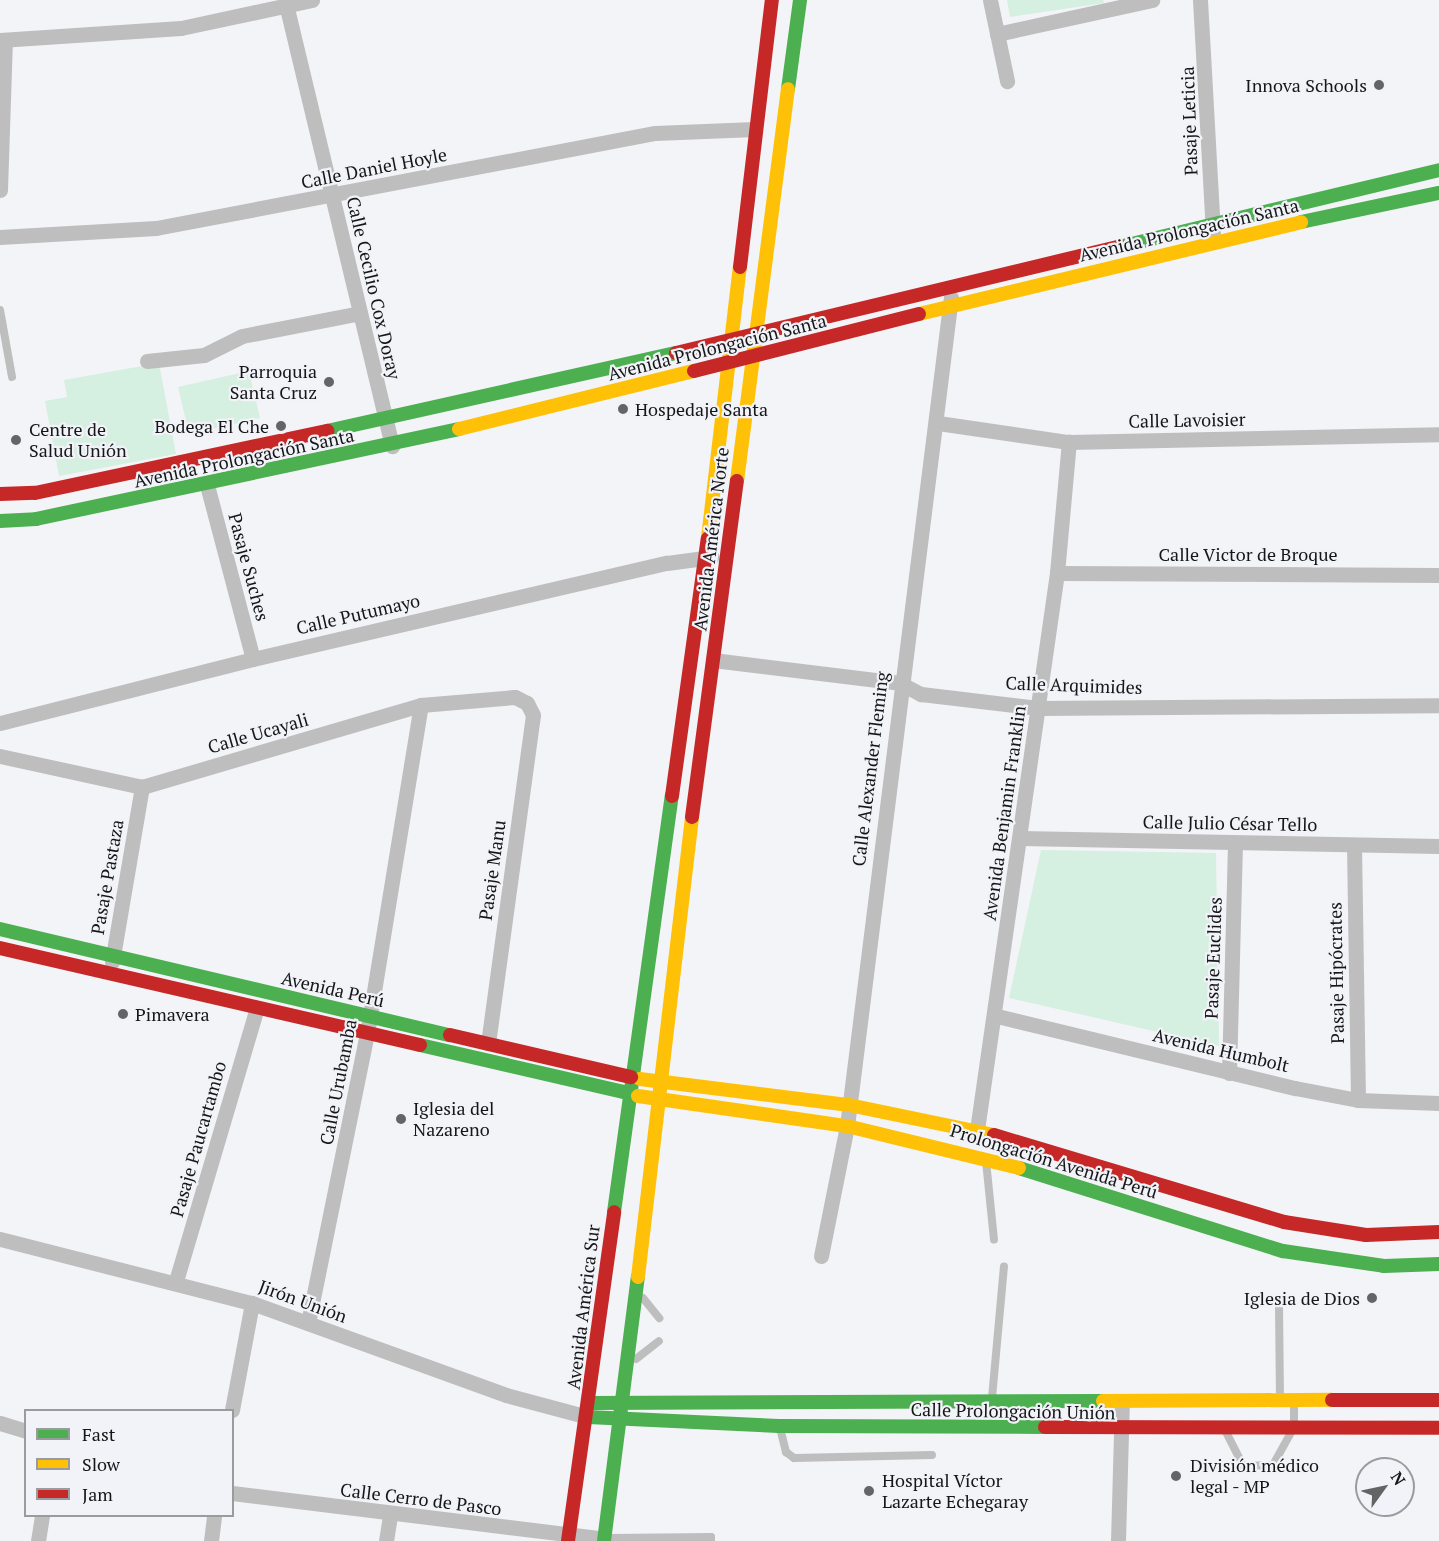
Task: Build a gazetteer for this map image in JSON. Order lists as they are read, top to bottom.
{
  "streets": {
    "main road": [
      "Avenida Prolongación Santa",
      "Avenida América Norte",
      "Avenida Perú",
      "Prolongación Avenida Perú",
      "Avenida América Sur",
      "Calle Prolongación Unión"
    ],
    "street": [
      "Pasaje Leticia",
      "Calle Daniel Hoyle",
      "Calle Cecilio Cox Doray",
      "Calle Lavoisier",
      "Calle Victor de Broque",
      "Pasaje Suches",
      "Calle Putumayo",
      "Calle Arquimides",
      "Calle Ucayali",
      "Calle Alexander Fleming",
      "Avenida Benjamin Franklin",
      "Calle Julio César Tello",
      "Pasaje Manu",
      "Pasaje Pastaza",
      "Pasaje Euclides",
      "Pasaje Hipócrates",
      "Avenida Humbolt",
      "Calle Urubamba",
      "Pasaje Paucartambo",
      "Jirón Unión",
      "Calle Cerro de Pasco"
    ]
  },
  "crossings": [
    ["Pasaje Leticia", "Avenida Prolongación Santa"],
    ["Calle Daniel Hoyle", "Calle Cecilio Cox Doray"],
    ["Calle Daniel Hoyle", "Avenida América Norte"],
    ["Avenida Prolongación Santa", "Calle Cecilio Cox Doray"],
    ["Avenida Prolongación Santa", "Avenida América Norte"],
    ["Avenida Prolongación Santa", "Pasaje Suches"],
    ["Avenida Prolongación Santa", "Calle Alexander Fleming"],
    ["Calle Lavoisier", "Calle Alexander Fleming"],
    ["Calle Lavoisier", "Avenida Benjamin Franklin"],
    ["Avenida América Norte", "Calle Putumayo"],
    ["Avenida América Norte", "Calle Arquimides"],
    ["Avenida América Norte", "Avenida Perú"],
    ["Avenida América Norte", "Prolongación Avenida Perú"],
    ["Avenida América Norte", "Avenida América Sur"],
    ["Calle Victor de Broque", "Avenida Benjamin Franklin"],
    ["Pasaje Suches", "Calle Putumayo"],
    ["Calle Arquimides", "Calle Alexander Fleming"],
    ["Calle Arquimides", "Avenida Benjamin Franklin"],
    ["Calle Ucayali", "Pasaje Manu"],
    ["Calle Ucayali", "Pasaje Pastaza"],
    ["Calle Ucayali", "Calle Urubamba"],
    ["Calle Alexander Fleming", "Prolongación Avenida Perú"],
    ["Avenida Benjamin Franklin", "Calle Julio César Tello"],
    ["Avenida Benjamin Franklin", "Avenida Humbolt"],
    ["Avenida Benjamin Franklin", "Prolongación Avenida Perú"],
    ["Calle Julio César Tello", "Pasaje Euclides"],
    ["Calle Julio César Tello", "Pasaje Hipócrates"],
    ["Pasaje Manu", "Avenida Perú"],
    ["Pasaje Pastaza", "Avenida Perú"],
    ["Pasaje Euclides", "Avenida Humbolt"],
    ["Pasaje Hipócrates", "Avenida Humbolt"],
    ["Avenida Perú", "Calle Urubamba"],
    ["Avenida Perú", "Pasaje Paucartambo"],
    ["Avenida Perú", "Prolongación Avenida Perú"],
    ["Avenida Perú", "Avenida América Sur"],
    ["Calle Urubamba", "Jirón Unión"],
    ["Pasaje Paucartambo", "Jirón Unión"],
    ["Jirón Unión", "Avenida América Sur"],
    ["Jirón Unión", "Calle Prolongación Unión"],
    ["Avenida América Sur", "Calle Prolongación Unión"],
    ["Avenida América Sur", "Calle Cerro de Pasco"]
  ],
  "places": [
    "Innova Schools",
    "Parroquia Santa Cruz",
    "Hospedaje Santa",
    "Bodega El Che",
    "Centre de Salud Unión",
    "Pimavera",
    "Iglesia del Nazareno",
    "Iglesia de Dios",
    "División médico legal - MP",
    "Hospital Víctor Lazarte Echegaray"
  ],
  "legend": ["Fast", "Slow", "Jam"],
  "north": "top right"
}
